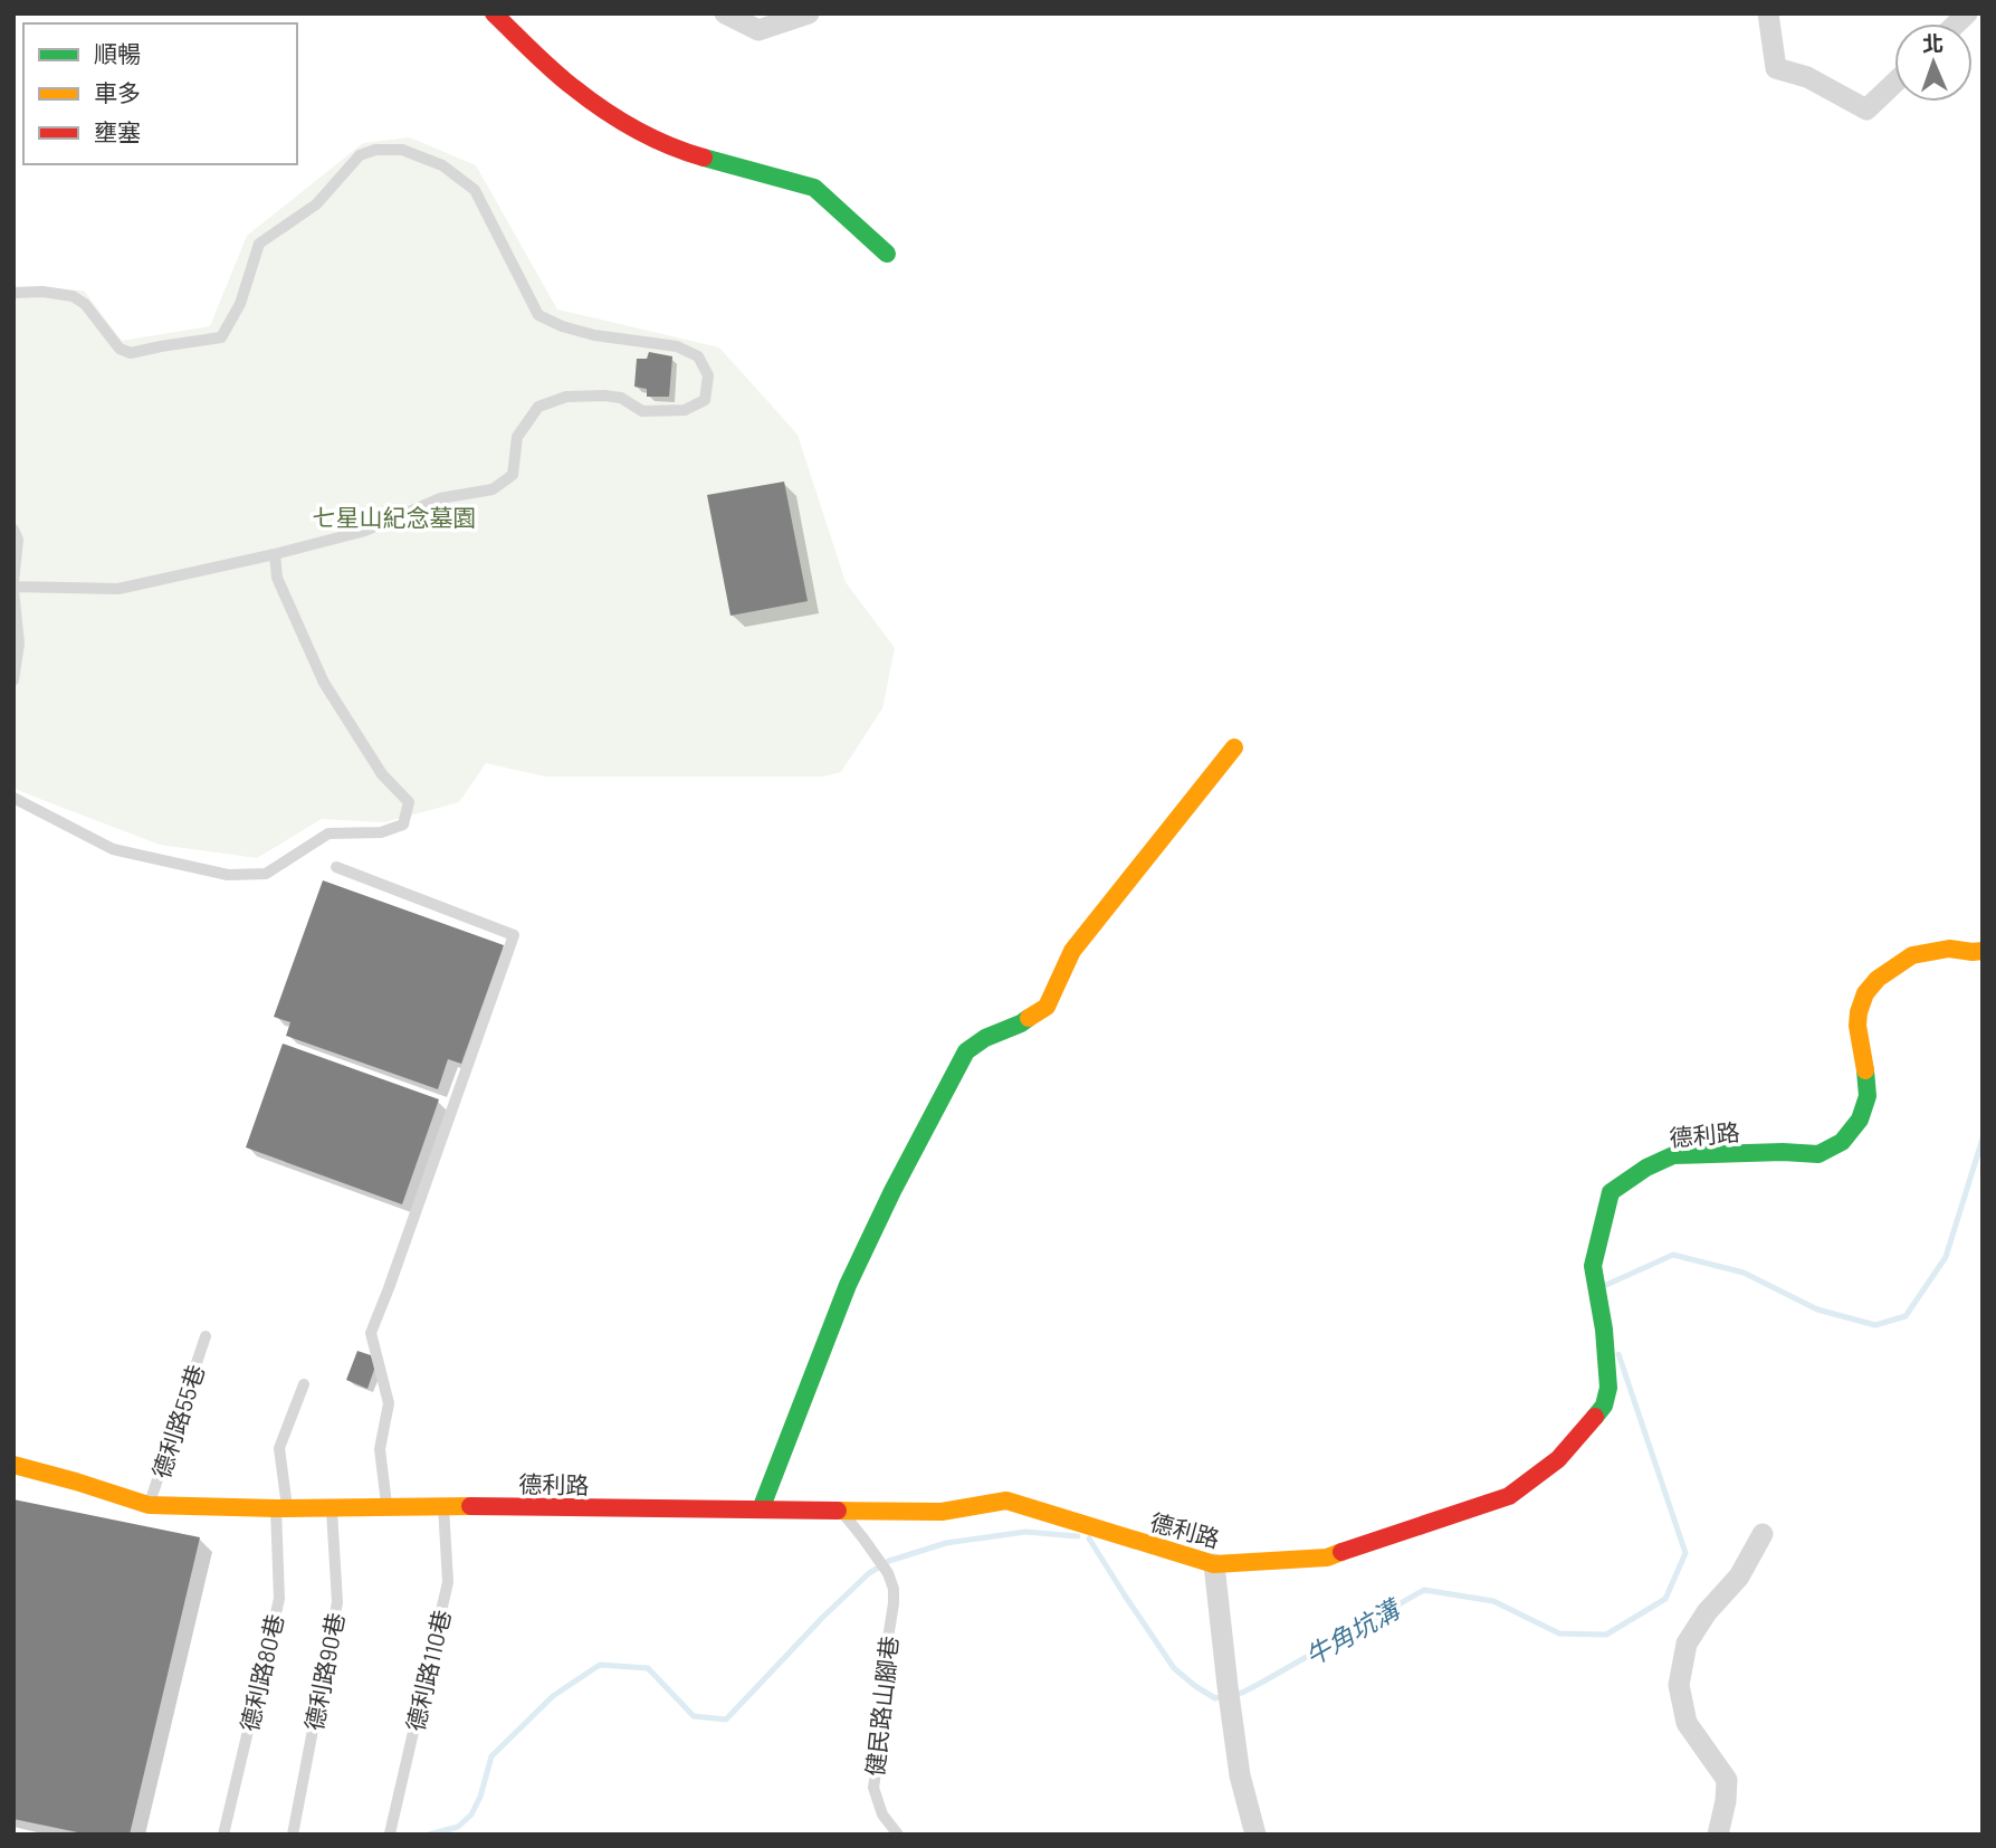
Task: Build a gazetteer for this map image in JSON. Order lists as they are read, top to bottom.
{
  "streets": {
    "street": ["德利路"],
    "lane": [
      "德利路55巷",
      "德利路110巷",
      "德利路90巷",
      "德利路80巷",
      "健民路山腳巷"
    ]
  },
  "crossings": [
    ["德利路", "德利路55巷"],
    ["德利路", "德利路110巷"],
    ["德利路", "德利路90巷"],
    ["德利路", "德利路80巷"],
    ["德利路", "健民路山腳巷"]
  ],
  "water": ["牛角坑溝"],
  "parks": ["七星山紀念墓園"],
  "legend": ["順暢", "車多", "壅塞"],
  "north": "top"
}
